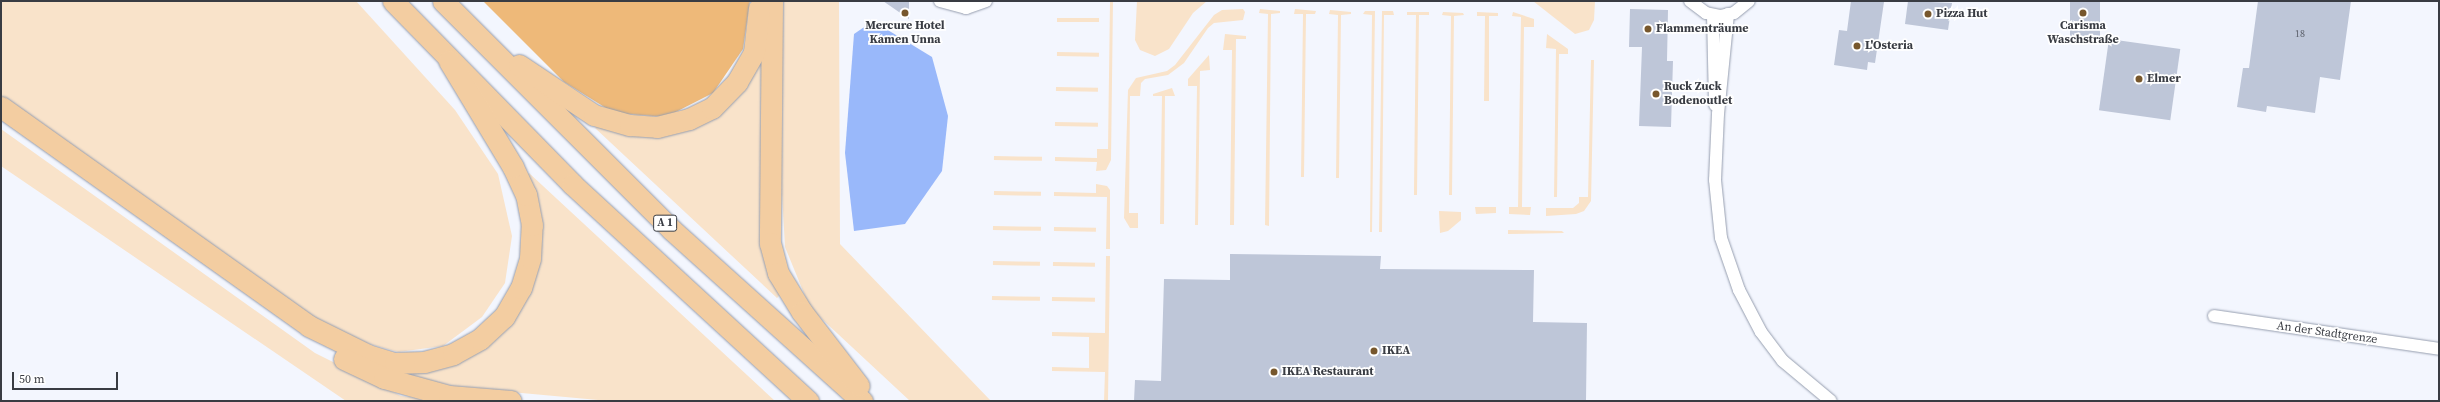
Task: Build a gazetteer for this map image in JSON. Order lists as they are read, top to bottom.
{
  "streets": {
    "highway": ["A 1"],
    "street": ["An der Stadtgrenze"]
  },
  "places": [
    "Mercure Hotel Kamen Unna",
    "Carisma Waschstraße",
    "Pizza Hut",
    "Flammenträume",
    "L'Osteria",
    "Elmer",
    "Ruck Zuck Bodenoutlet",
    "IKEA",
    "IKEA Restaurant"
  ],
  "house_numbers": ["18"],
  "scale_bar": "50 m"
}
